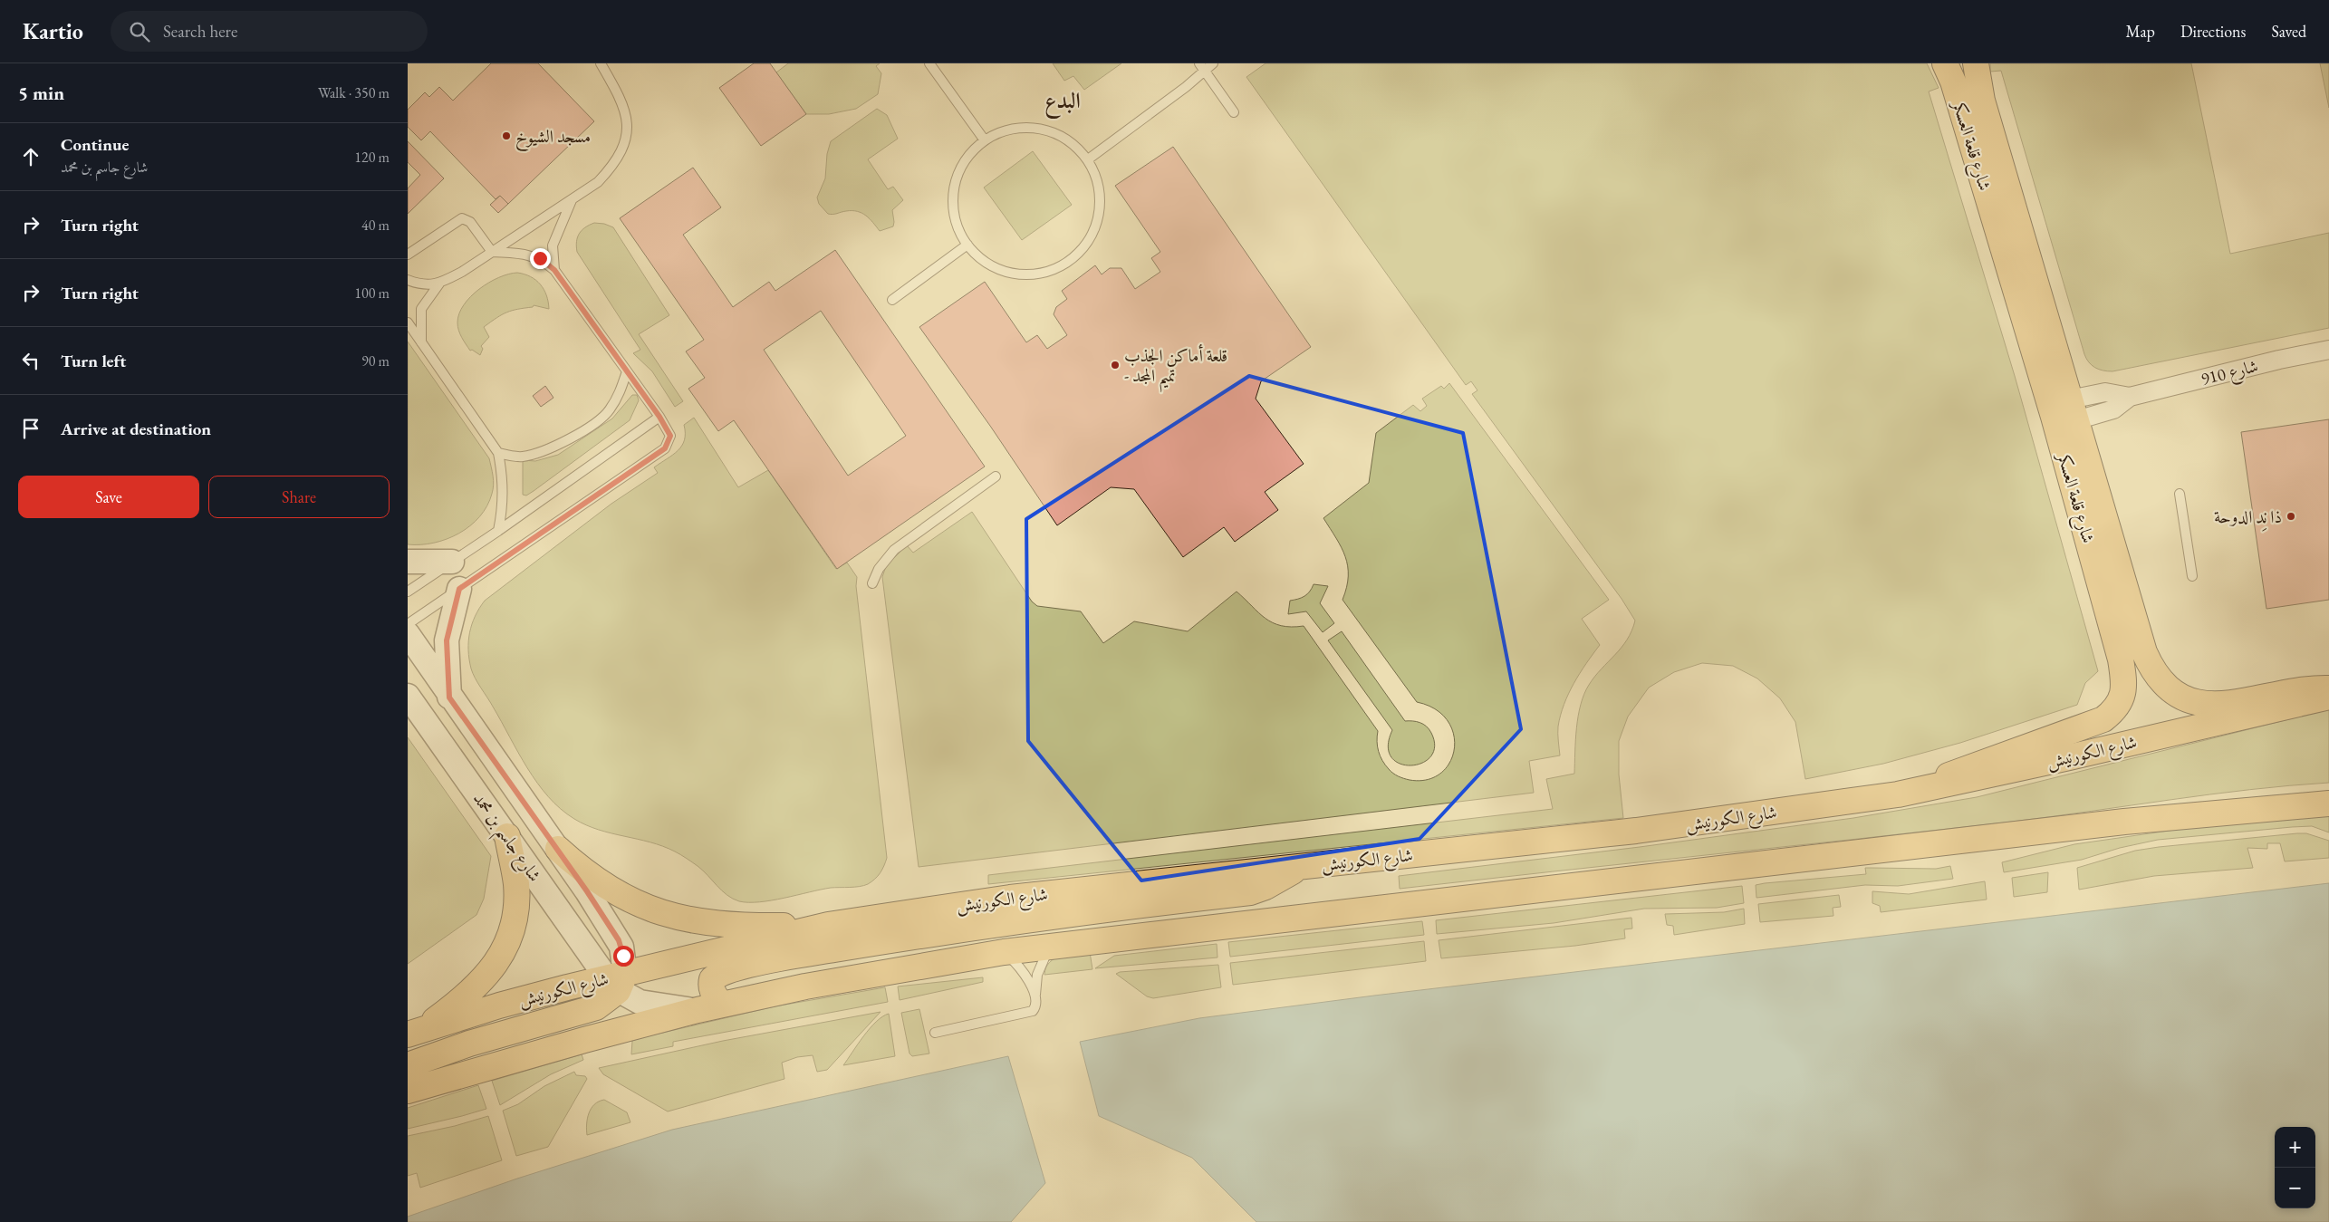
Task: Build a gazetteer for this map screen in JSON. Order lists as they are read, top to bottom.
{
  "streets": {
    "main road": ["شارع قلعة العسكر", "شارع الكورنيش"],
    "street": ["شارع 910", "شارع جاسم بن محمد"]
  },
  "crossings": [
    ["شارع قلعة العسكر", "شارع 910"],
    ["شارع قلعة العسكر", "شارع الكورنيش"],
    ["شارع الكورنيش", "شارع جاسم بن محمد"]
  ],
  "districts": ["البدع"],
  "places": ["مسجد الشيوخ", "قلعة أماكن الجذب - تميم المجد", "ذا نِد الدوحة"],
  "page": {
    "header": "Kartio",
    "search": "Search here",
    "nav": ["Map", "Directions", "Saved"],
    "heading": ["5 min", "Walk · 350 m"],
    "list": [
      ["Continue", "شارع جاسم بن محمد", "120 m"],
      ["Turn right", "40 m"],
      ["Turn right", "100 m"],
      ["Turn left", "90 m"],
      "Arrive at destination"
    ],
    "buttons": ["Save", "Share"],
    "map_buttons": ["+", "−"]
  }
}
